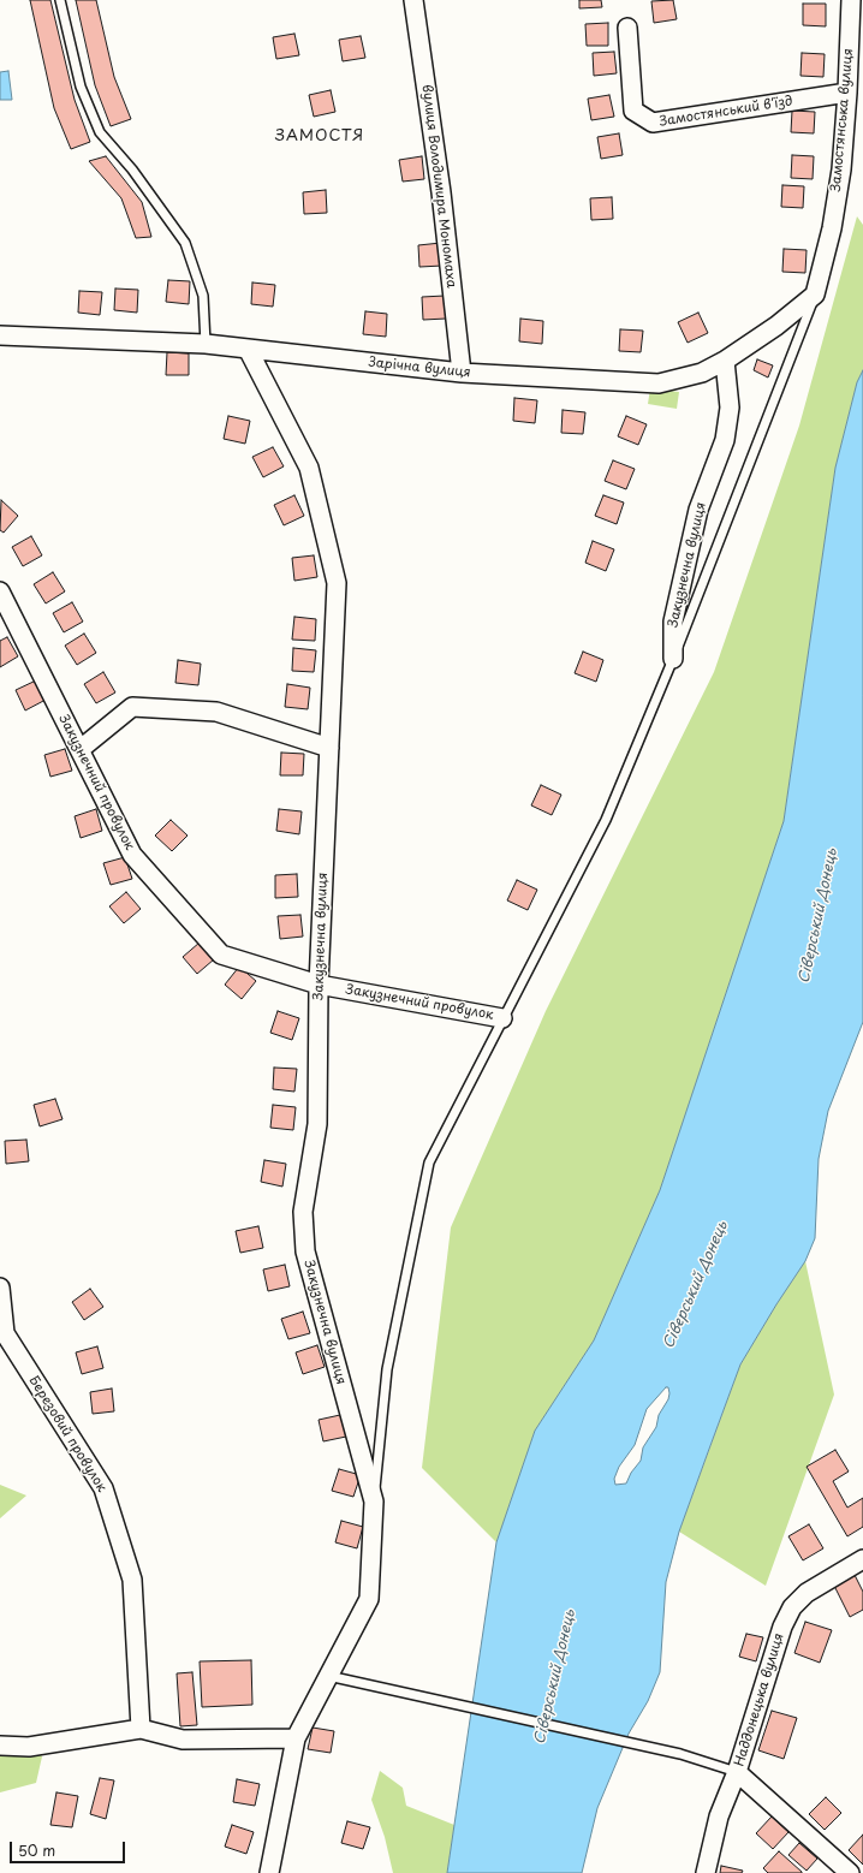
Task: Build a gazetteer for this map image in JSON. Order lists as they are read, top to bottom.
{
  "streets": {
    "street": [
      "Замостянський в'їзд",
      "Замостянська вулиця",
      "вулиця Володимира Мономаха",
      "Зарічна вулиця",
      "Закузнечна вулиця",
      "Закузнечний провулок",
      "Березовий провулок",
      "Наддонецька вулиця"
    ]
  },
  "crossings": [
    ["Замостянський в'їзд", "Замостянська вулиця"],
    ["Замостянська вулиця", "Зарічна вулиця"],
    ["вулиця Володимира Мономаха", "Зарічна вулиця"],
    ["Зарічна вулиця", "Закузнечна вулиця"],
    ["Закузнечна вулиця", "Закузнечний провулок"]
  ],
  "districts": ["ЗАМОСТЯ"],
  "water": ["Сіверський Донець"],
  "scale_bar": "50 m"
}
